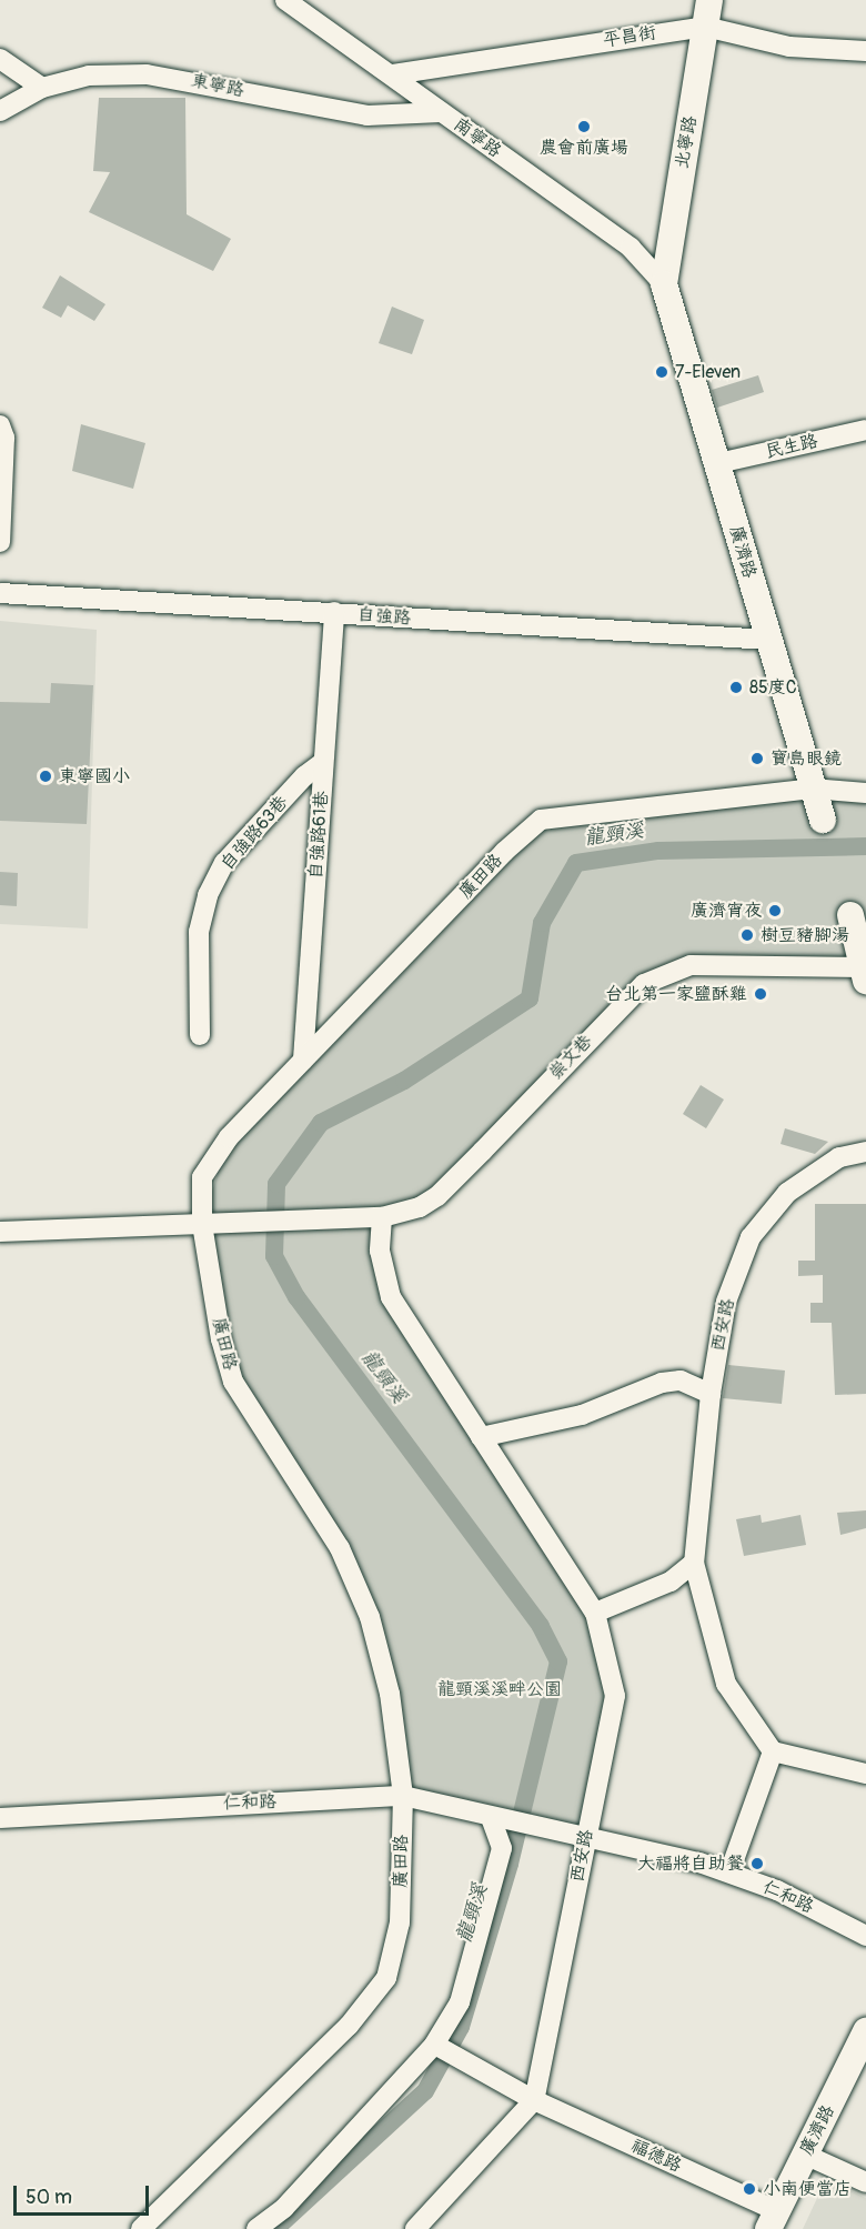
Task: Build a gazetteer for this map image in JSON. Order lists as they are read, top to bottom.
{
  "streets": {
    "main road": ["北寧路", "廣濟路"],
    "street": [
      "平昌街",
      "東寧路",
      "南寧路",
      "民生路",
      "自強路",
      "自強路63巷",
      "自強路61巷",
      "廣田路",
      "崇文巷",
      "西安路",
      "仁和路",
      "福德路"
    ]
  },
  "crossings": [
    ["平昌街", "南寧路"],
    ["平昌街", "北寧路"],
    ["東寧路", "南寧路"],
    ["南寧路", "北寧路"],
    ["南寧路", "廣濟路"],
    ["北寧路", "廣濟路"],
    ["民生路", "廣濟路"],
    ["廣濟路", "自強路"],
    ["廣濟路", "廣田路"],
    ["廣濟路", "福德路"],
    ["自強路", "自強路61巷"],
    ["自強路63巷", "自強路61巷"],
    ["自強路61巷", "廣田路"],
    ["廣田路", "崇文巷"],
    ["廣田路", "仁和路"],
    ["崇文巷", "西安路"],
    ["西安路", "仁和路"],
    ["西安路", "福德路"]
  ],
  "water": ["龍頸溪"],
  "parks": ["龍頸溪溪畔公園"],
  "places": [
    "農會前廣場",
    "7-Eleven",
    "85度C",
    "寶島眼鏡",
    "東寧國小",
    "廣濟宵夜",
    "樹豆豬腳湯",
    "台北第一家鹽酥雞",
    "大福將自助餐",
    "小南便當店"
  ],
  "scale_bar": "50 m"
}
